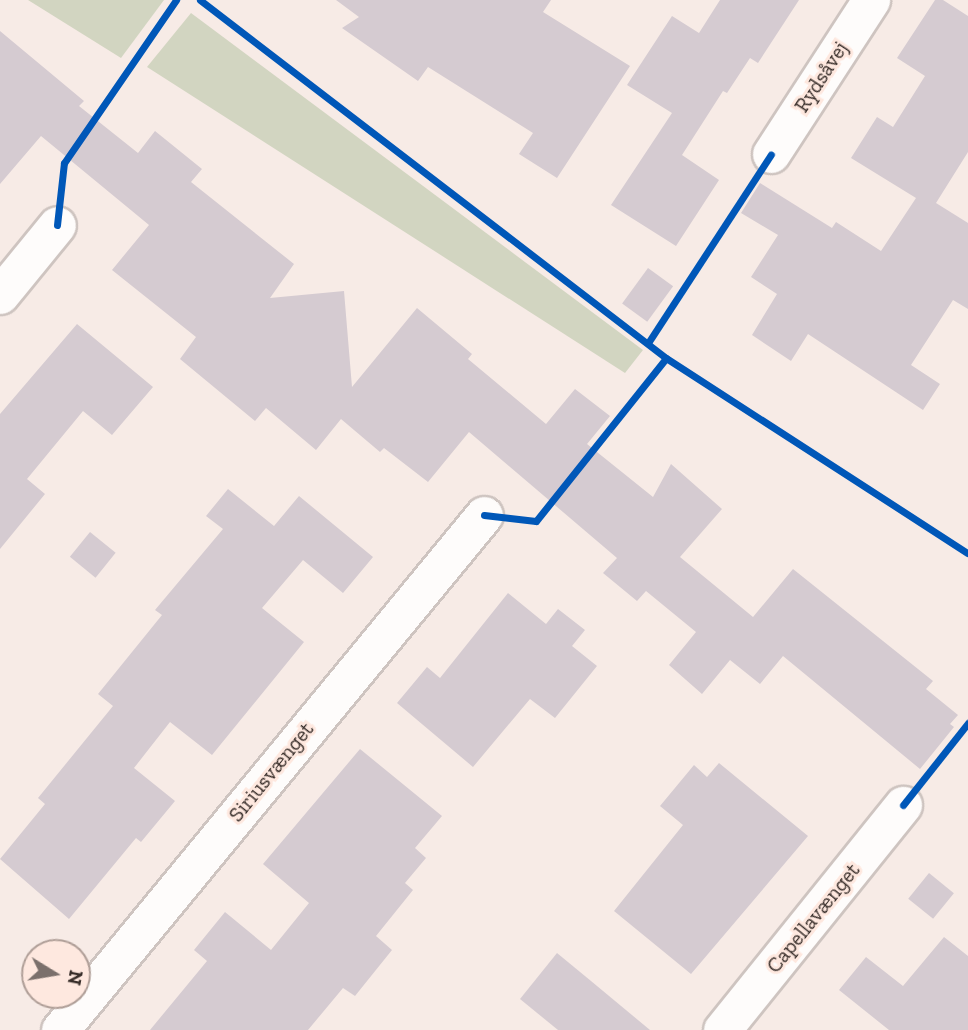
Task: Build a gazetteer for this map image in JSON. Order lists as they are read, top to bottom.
{
  "streets": {
    "street": ["Rydsåvej", "Siriusvænget", "Capellavænget"]
  },
  "north": "right"
}
